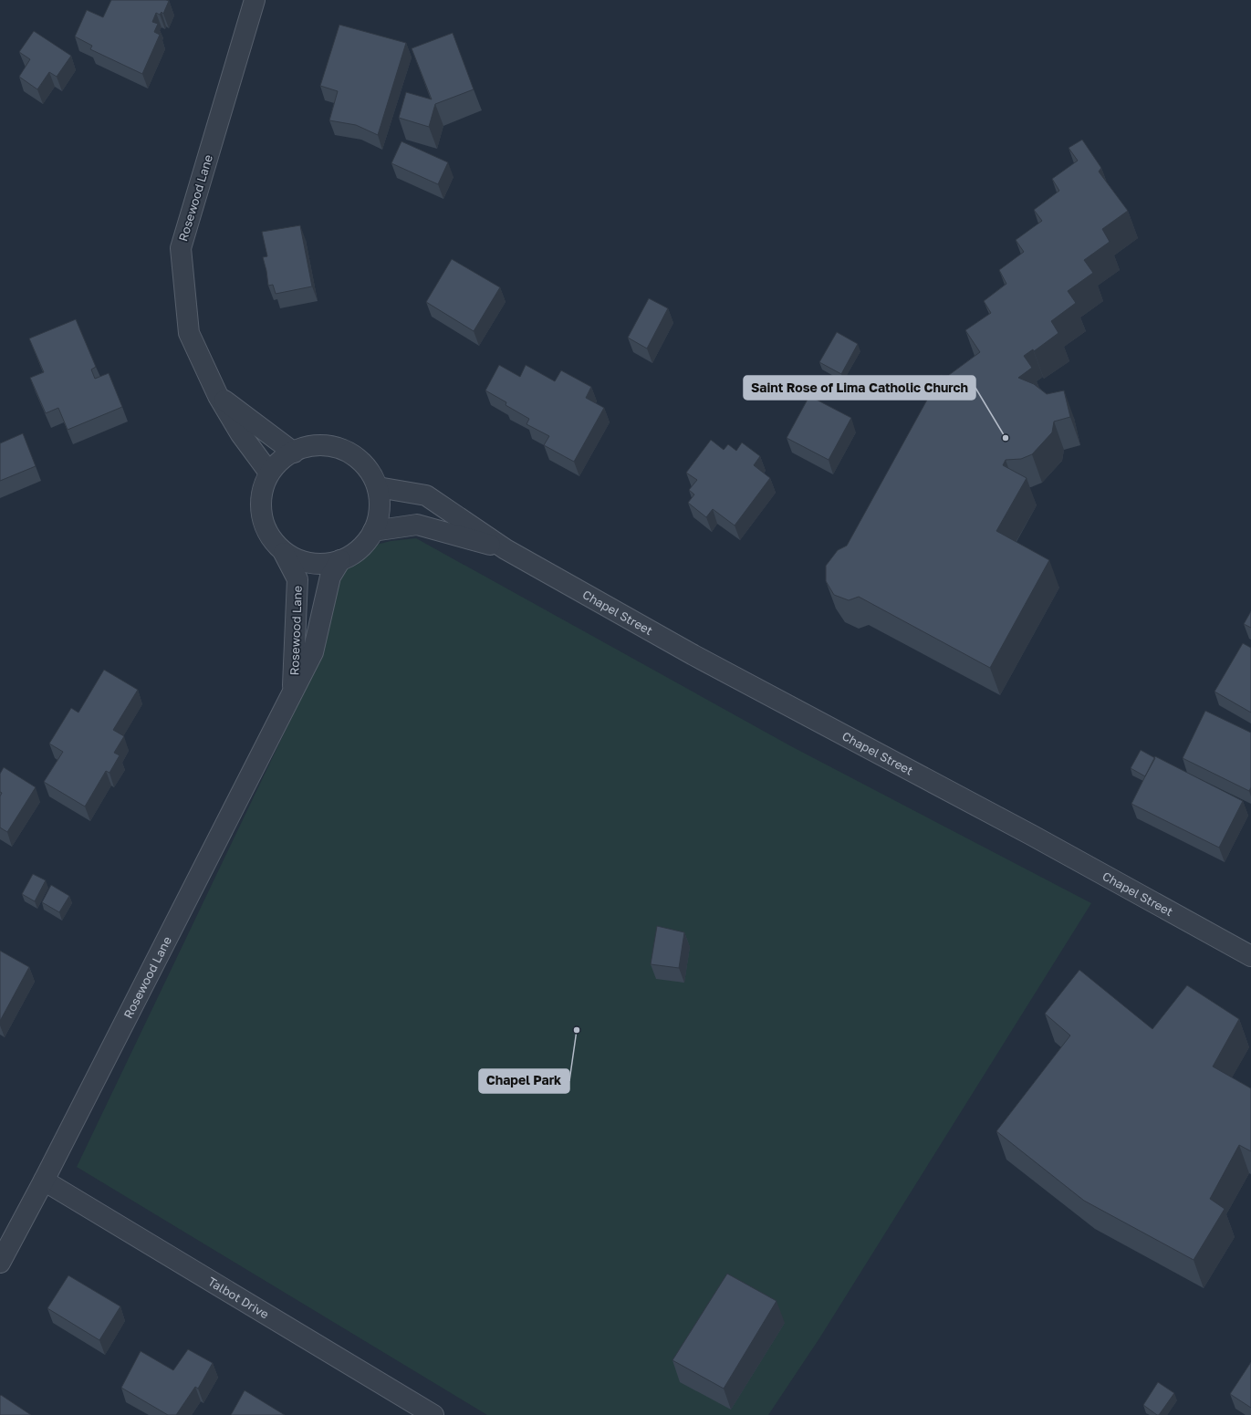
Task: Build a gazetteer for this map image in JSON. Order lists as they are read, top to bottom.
{
  "streets": {
    "street": ["Rosewood Lane", "Chapel Street", "Talbot Drive"]
  },
  "crossings": [
    ["Rosewood Lane", "Chapel Street"],
    ["Rosewood Lane", "Talbot Drive"]
  ],
  "places": ["Saint Rose of Lima Catholic Church", "Chapel Park"]
}
